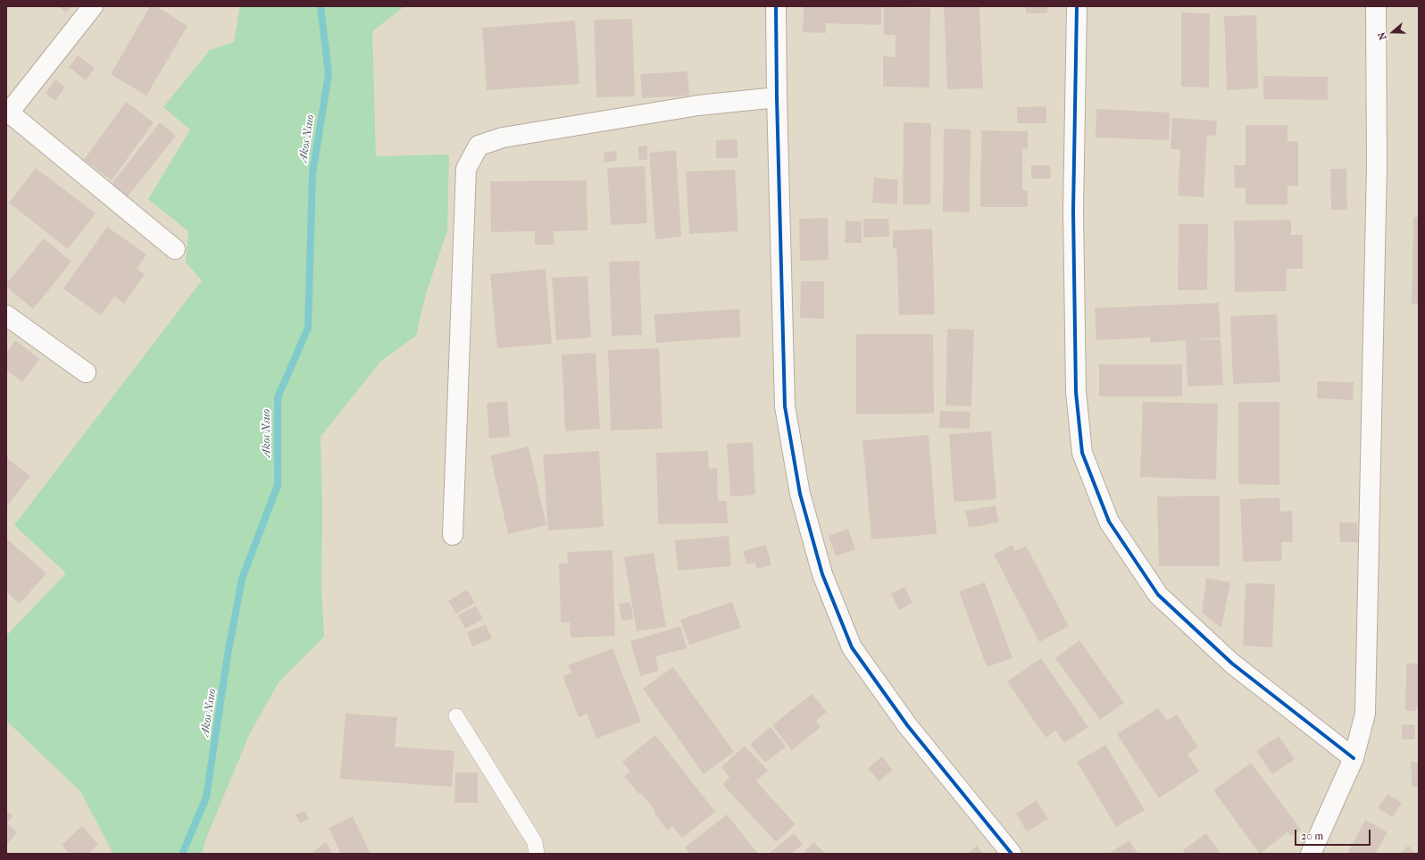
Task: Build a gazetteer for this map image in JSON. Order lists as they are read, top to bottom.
{
  "water": ["Akos Nsuo"],
  "scale_bar": "20 m",
  "north": "left"
}
